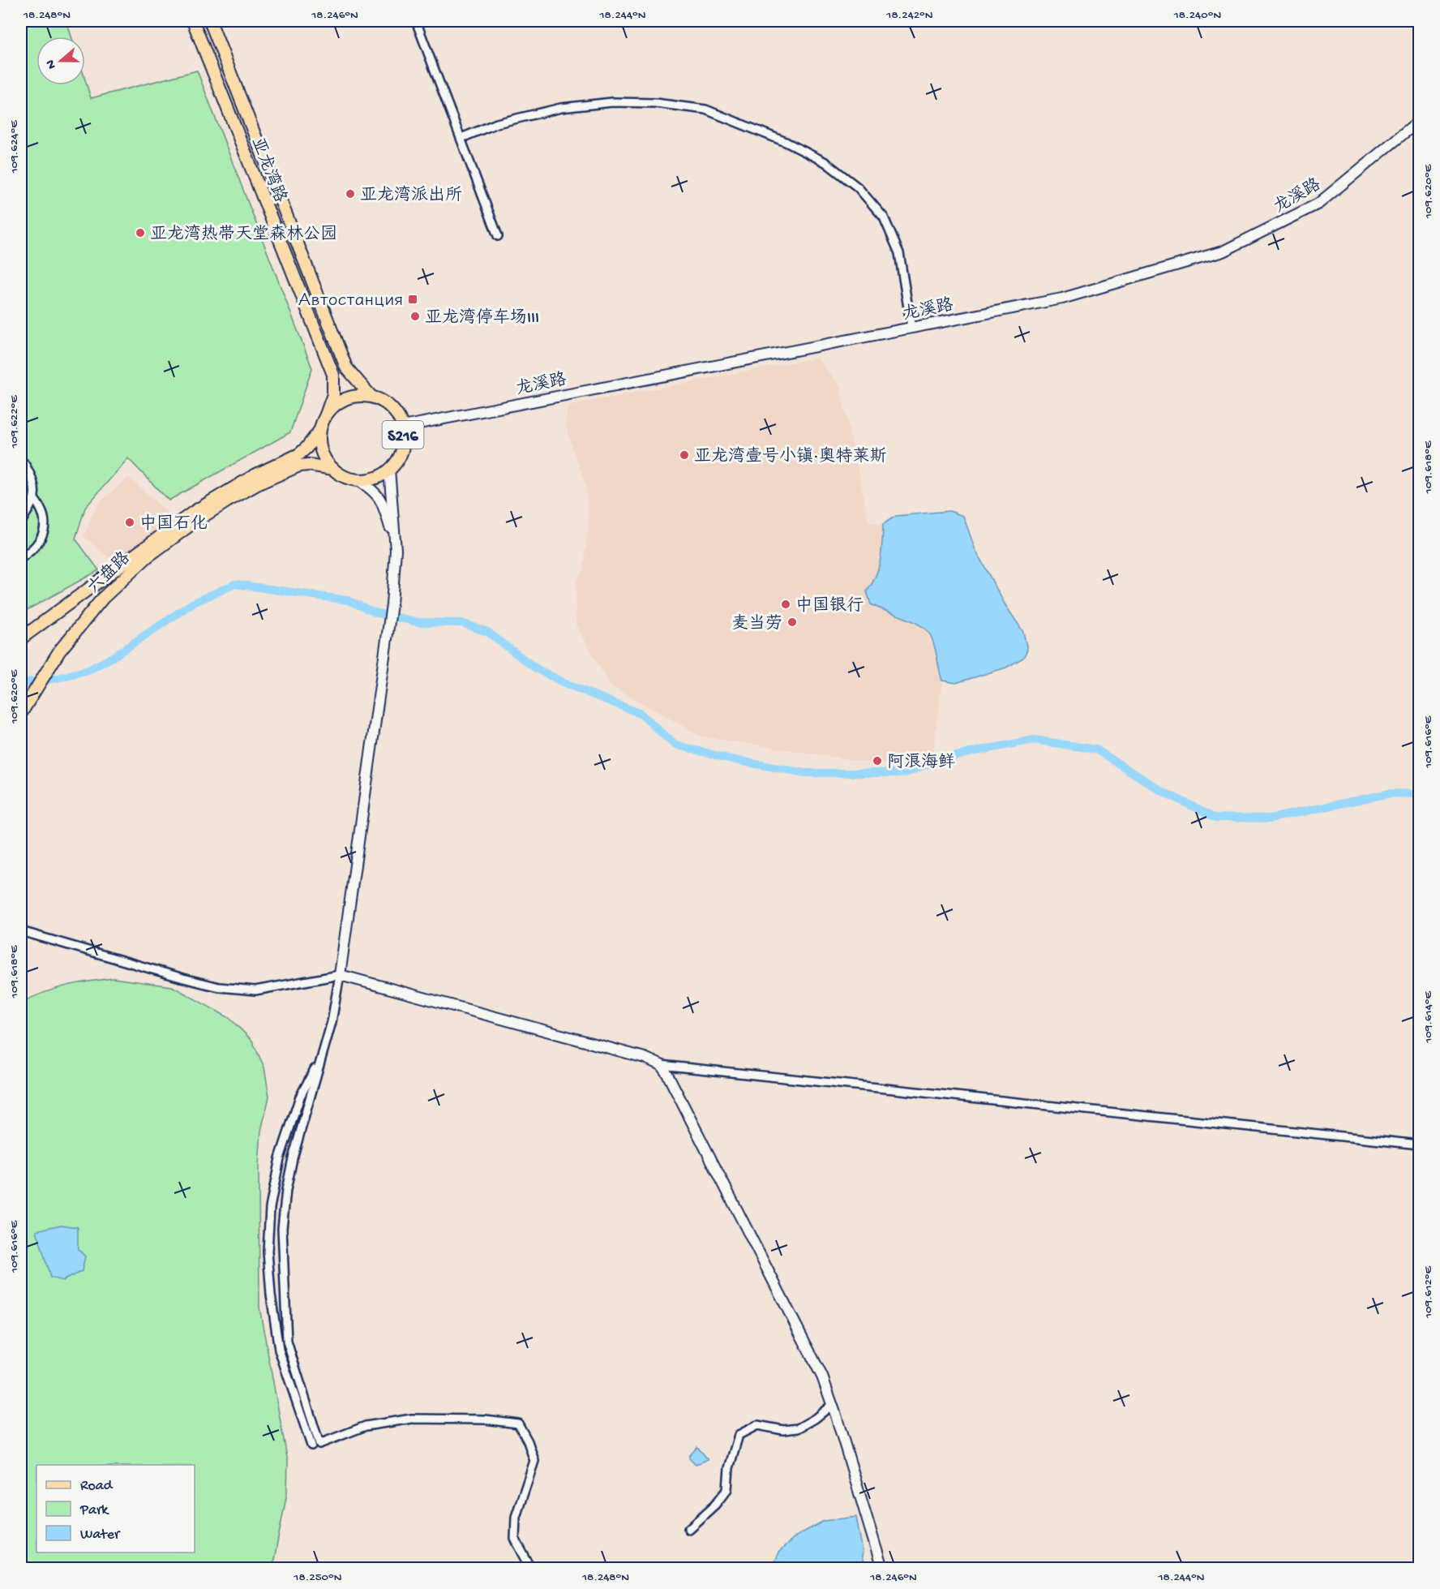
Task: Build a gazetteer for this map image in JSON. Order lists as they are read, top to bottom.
{
  "streets": {
    "main road": ["亚龙湾路", "S216", "六盘路"],
    "street": ["龙溪路"]
  },
  "crossings": [
    ["亚龙湾路", "龙溪路"],
    ["亚龙湾路", "S216"],
    ["亚龙湾路", "六盘路"],
    ["龙溪路", "S216"],
    ["龙溪路", "六盘路"],
    ["S216", "六盘路"]
  ],
  "places": {
    "other": [
      "亚龙湾派出所",
      "亚龙湾热带天堂森林公园",
      "亚龙湾停车场III",
      "亚龙湾壹号小镇·奥特莱斯",
      "中国石化",
      "中国银行",
      "麦当劳",
      "阿浪海鲜"
    ],
    "transit": ["Автостанция"]
  },
  "legend": ["Road", "Park", "Water"],
  "north": "left",
  "coordinates": [
    "18.248°N",
    "18.246°N",
    "18.244°N",
    "18.242°N",
    "18.240°N",
    "109.624°E",
    "109.620°E",
    "109.622°E",
    "109.618°E",
    "109.616°E",
    "109.614°E",
    "109.612°E",
    "18.250°N"
  ]
}
